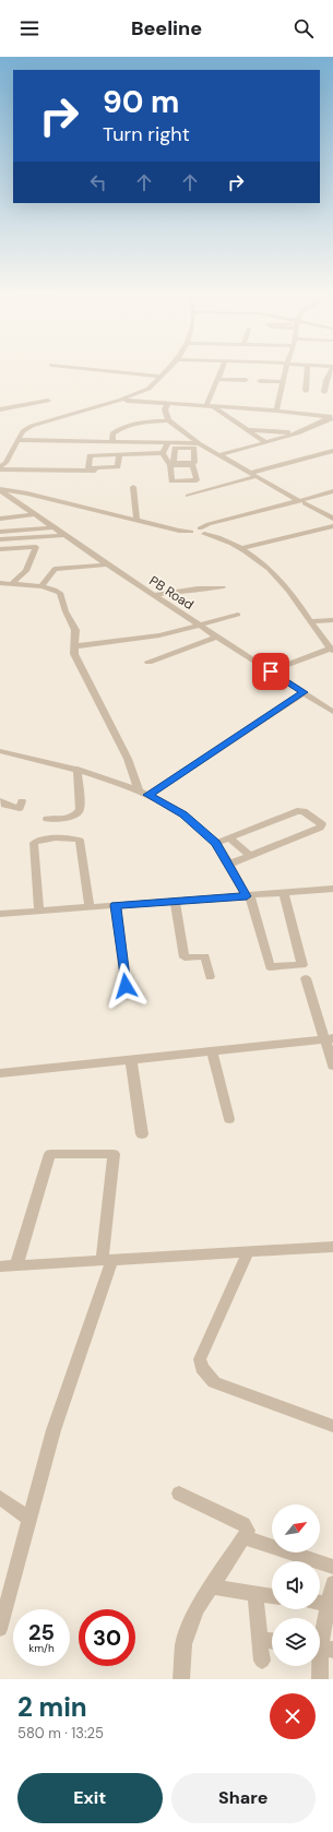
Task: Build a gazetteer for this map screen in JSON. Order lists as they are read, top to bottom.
{
  "streets": {
    "street": ["PB Road"]
  },
  "north": "top right",
  "page": {
    "header": "Beeline",
    "turn": ["90 m", "Turn right"],
    "speed": "25 km/h",
    "limit": "30",
    "heading": ["2 min", "580 m · 13:25"],
    "buttons": ["Exit", "Share"]
  }
}
